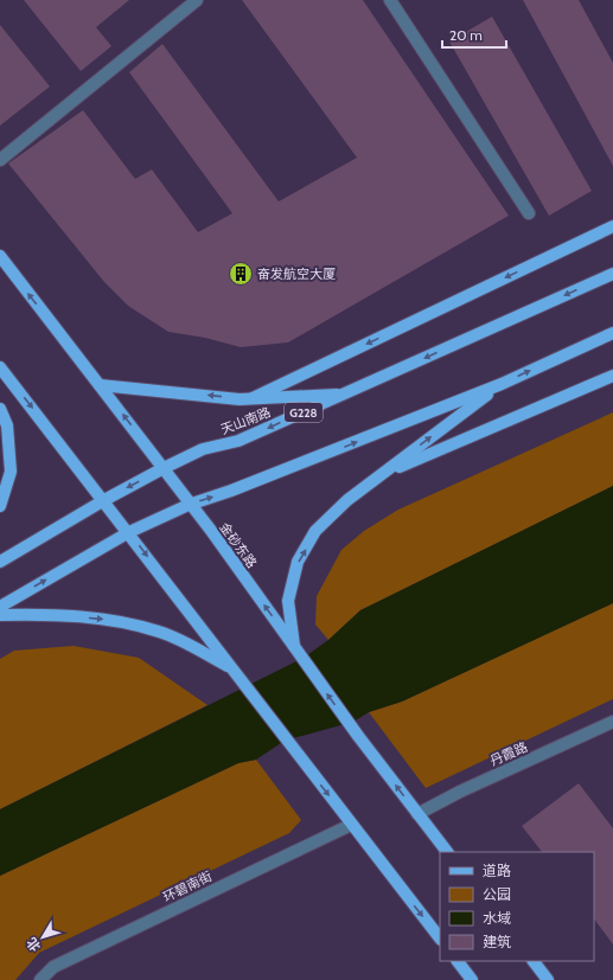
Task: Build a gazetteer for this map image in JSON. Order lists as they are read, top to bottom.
{
  "streets": {
    "main road": ["G228", "天山南路", "金砂东路"],
    "street": ["丹霞路", "环碧南街"]
  },
  "crossings": [
    ["天山南路", "金砂东路"],
    ["金砂东路", "丹霞路"]
  ],
  "places": {
    "building": ["奋发航空大厦"]
  },
  "legend": [
    "道路",
    "公园",
    "水域",
    "建筑"
  ],
  "scale_bar": "20 m",
  "north": "bottom left"
}
